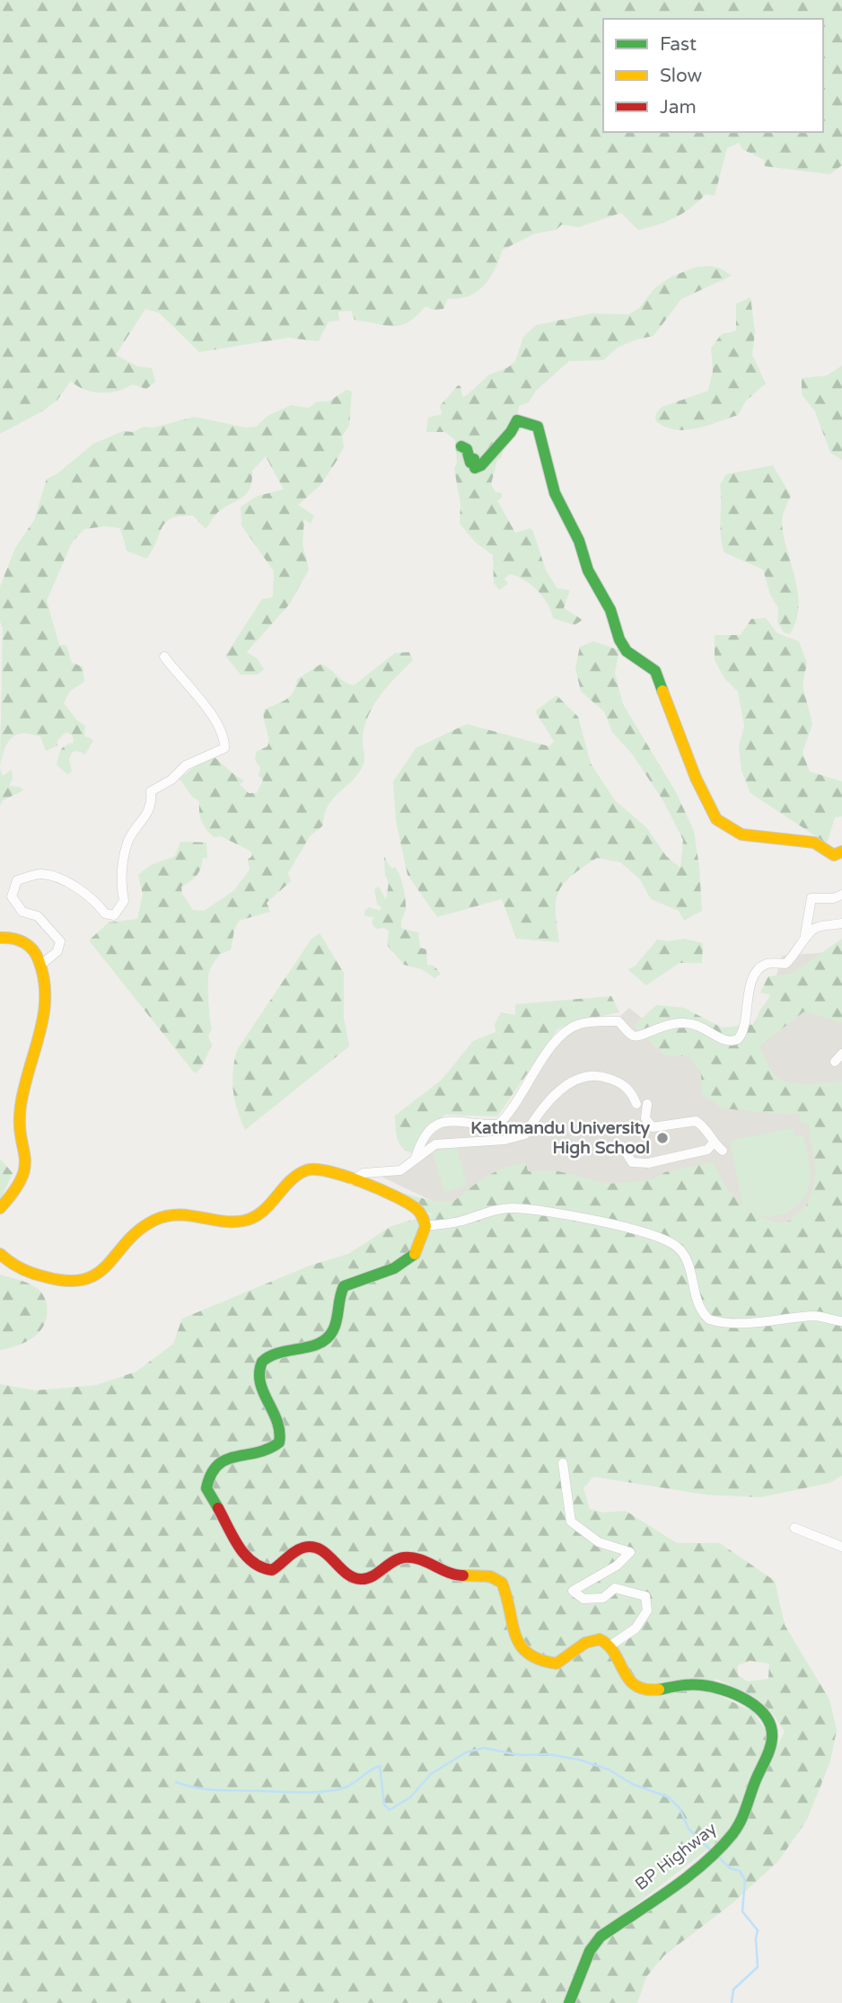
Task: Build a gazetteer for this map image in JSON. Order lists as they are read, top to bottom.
{
  "streets": {
    "main road": ["BP Highway"]
  },
  "places": ["Kathmandu University High School"],
  "legend": ["Fast", "Slow", "Jam"]
}
